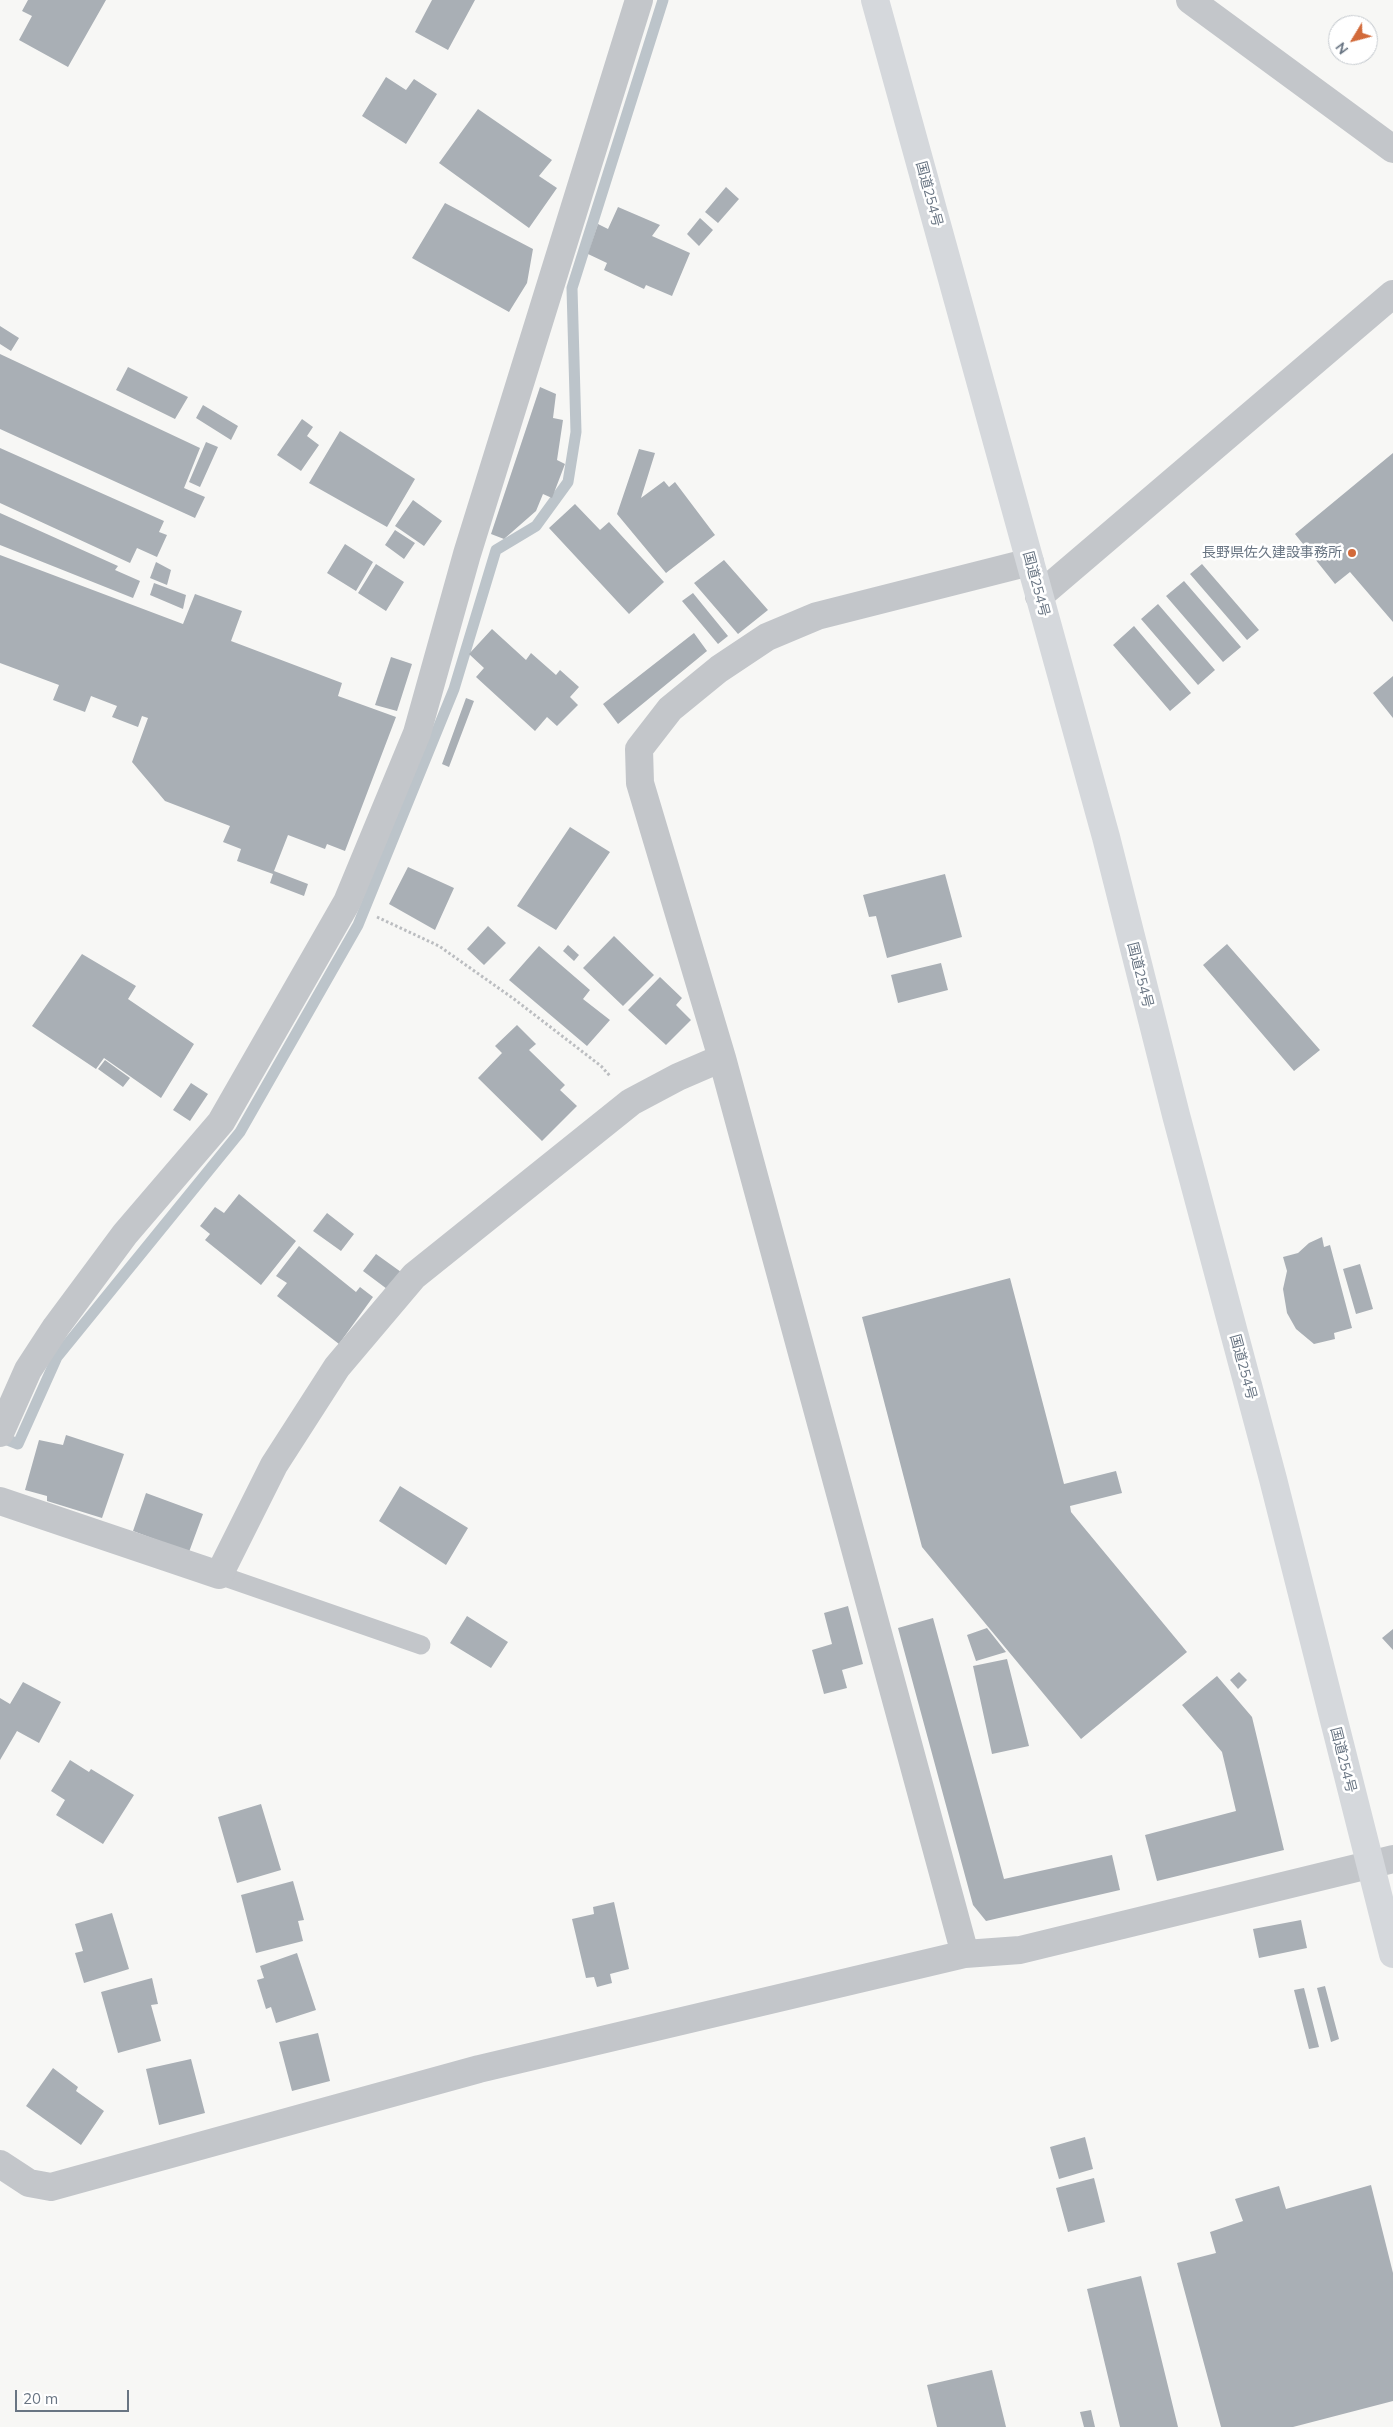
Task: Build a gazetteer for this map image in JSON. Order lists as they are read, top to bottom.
{
  "streets": {
    "highway": ["国道254号"]
  },
  "places": ["長野県佐久建設事務所"],
  "scale_bar": "20 m",
  "north": "bottom left"
}
